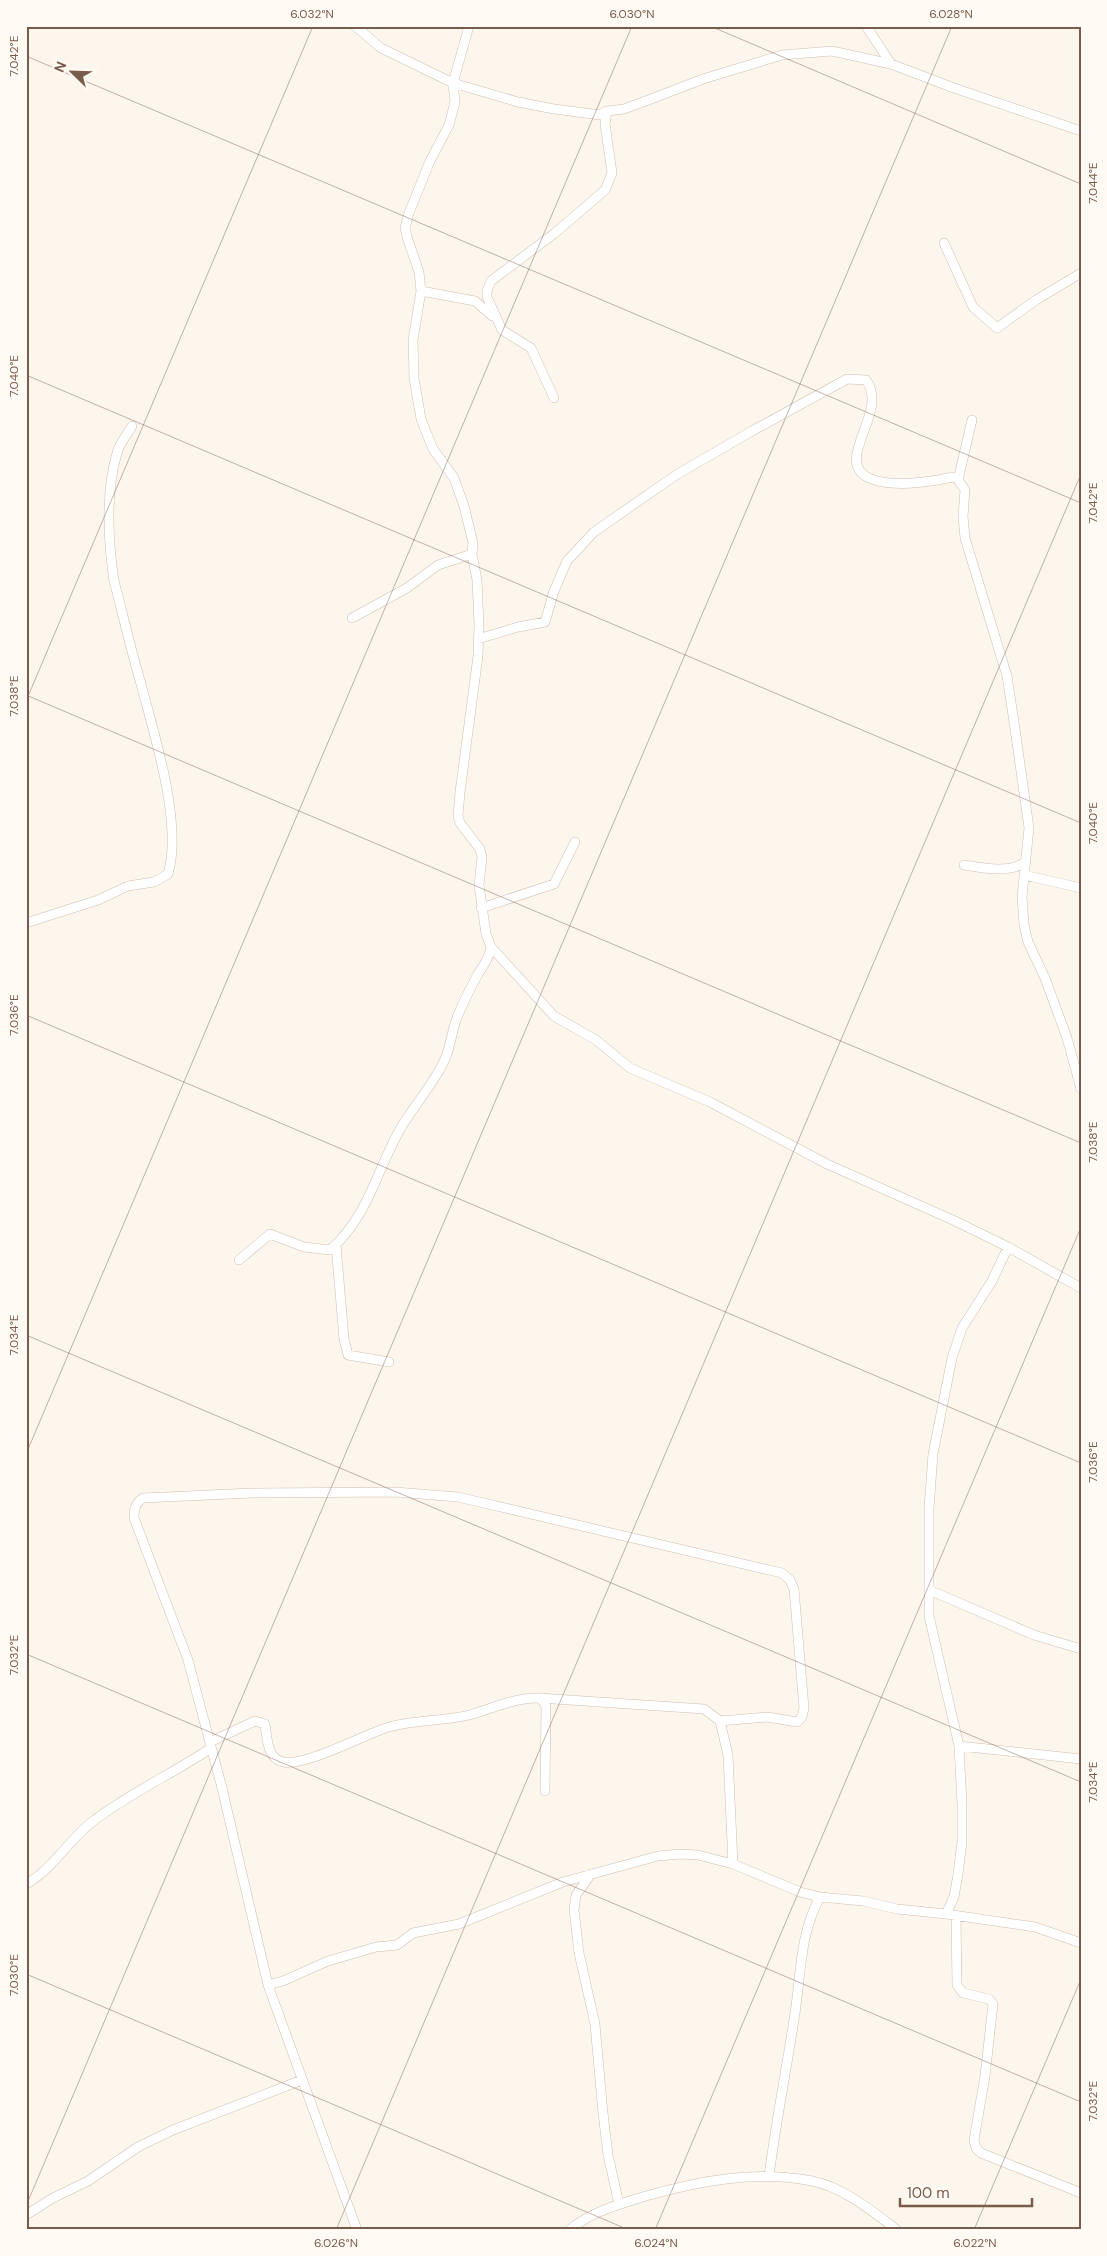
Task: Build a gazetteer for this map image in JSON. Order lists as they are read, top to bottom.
{
  "scale_bar": "100 m",
  "north": "top left",
  "coordinates": [
    "6.032°N",
    "6.030°N",
    "6.028°N",
    "7.042°E",
    "7.044°E",
    "7.040°E",
    "7.038°E",
    "7.036°E",
    "7.034°E",
    "7.032°E",
    "7.030°E",
    "6.026°N",
    "6.024°N",
    "6.022°N"
  ]
}
